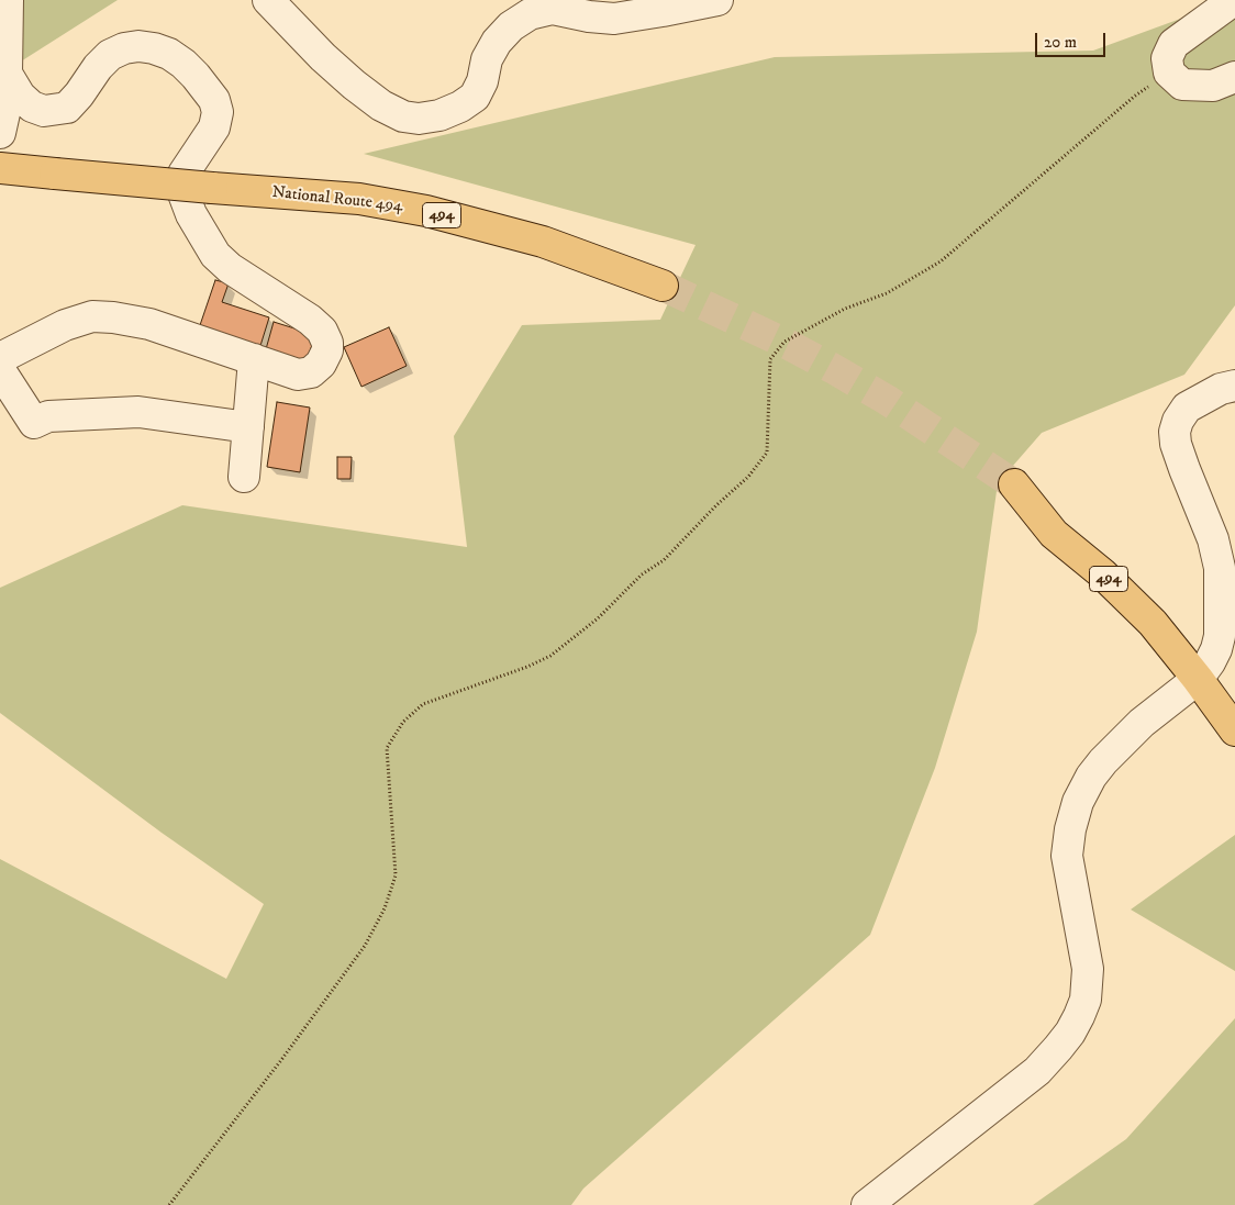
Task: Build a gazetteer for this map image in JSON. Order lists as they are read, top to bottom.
{
  "streets": {
    "highway": ["National Route 494", "494"]
  },
  "scale_bar": "20 m"
}
